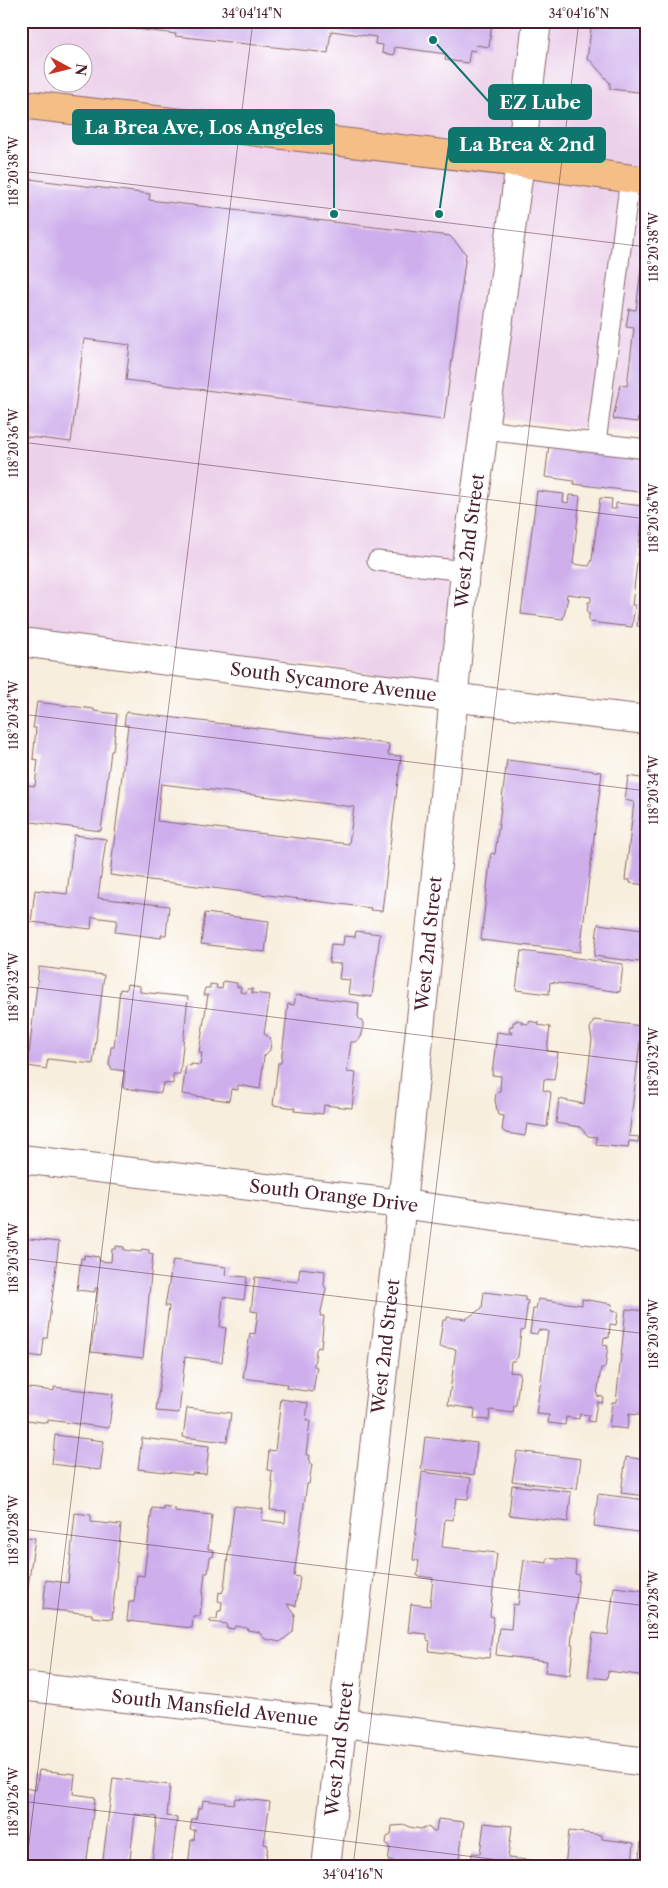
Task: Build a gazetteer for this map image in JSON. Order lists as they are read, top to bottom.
{
  "streets": {
    "street": [
      "West 2nd Street",
      "South Sycamore Avenue",
      "South Orange Drive",
      "South Mansfield Avenue"
    ]
  },
  "crossings": [
    ["West 2nd Street", "South Sycamore Avenue"],
    ["West 2nd Street", "South Orange Drive"],
    ["West 2nd Street", "South Mansfield Avenue"]
  ],
  "places": ["EZ Lube", "La Brea Ave, Los Angeles", "La Brea & 2nd"],
  "north": "right",
  "coordinates": [
    "34°04'14\"N",
    "34°04'16\"N",
    "118°20'38\"W",
    "118°20'36\"W",
    "118°20'34\"W",
    "118°20'32\"W",
    "118°20'30\"W",
    "118°20'28\"W",
    "118°20'26\"W"
  ]
}
